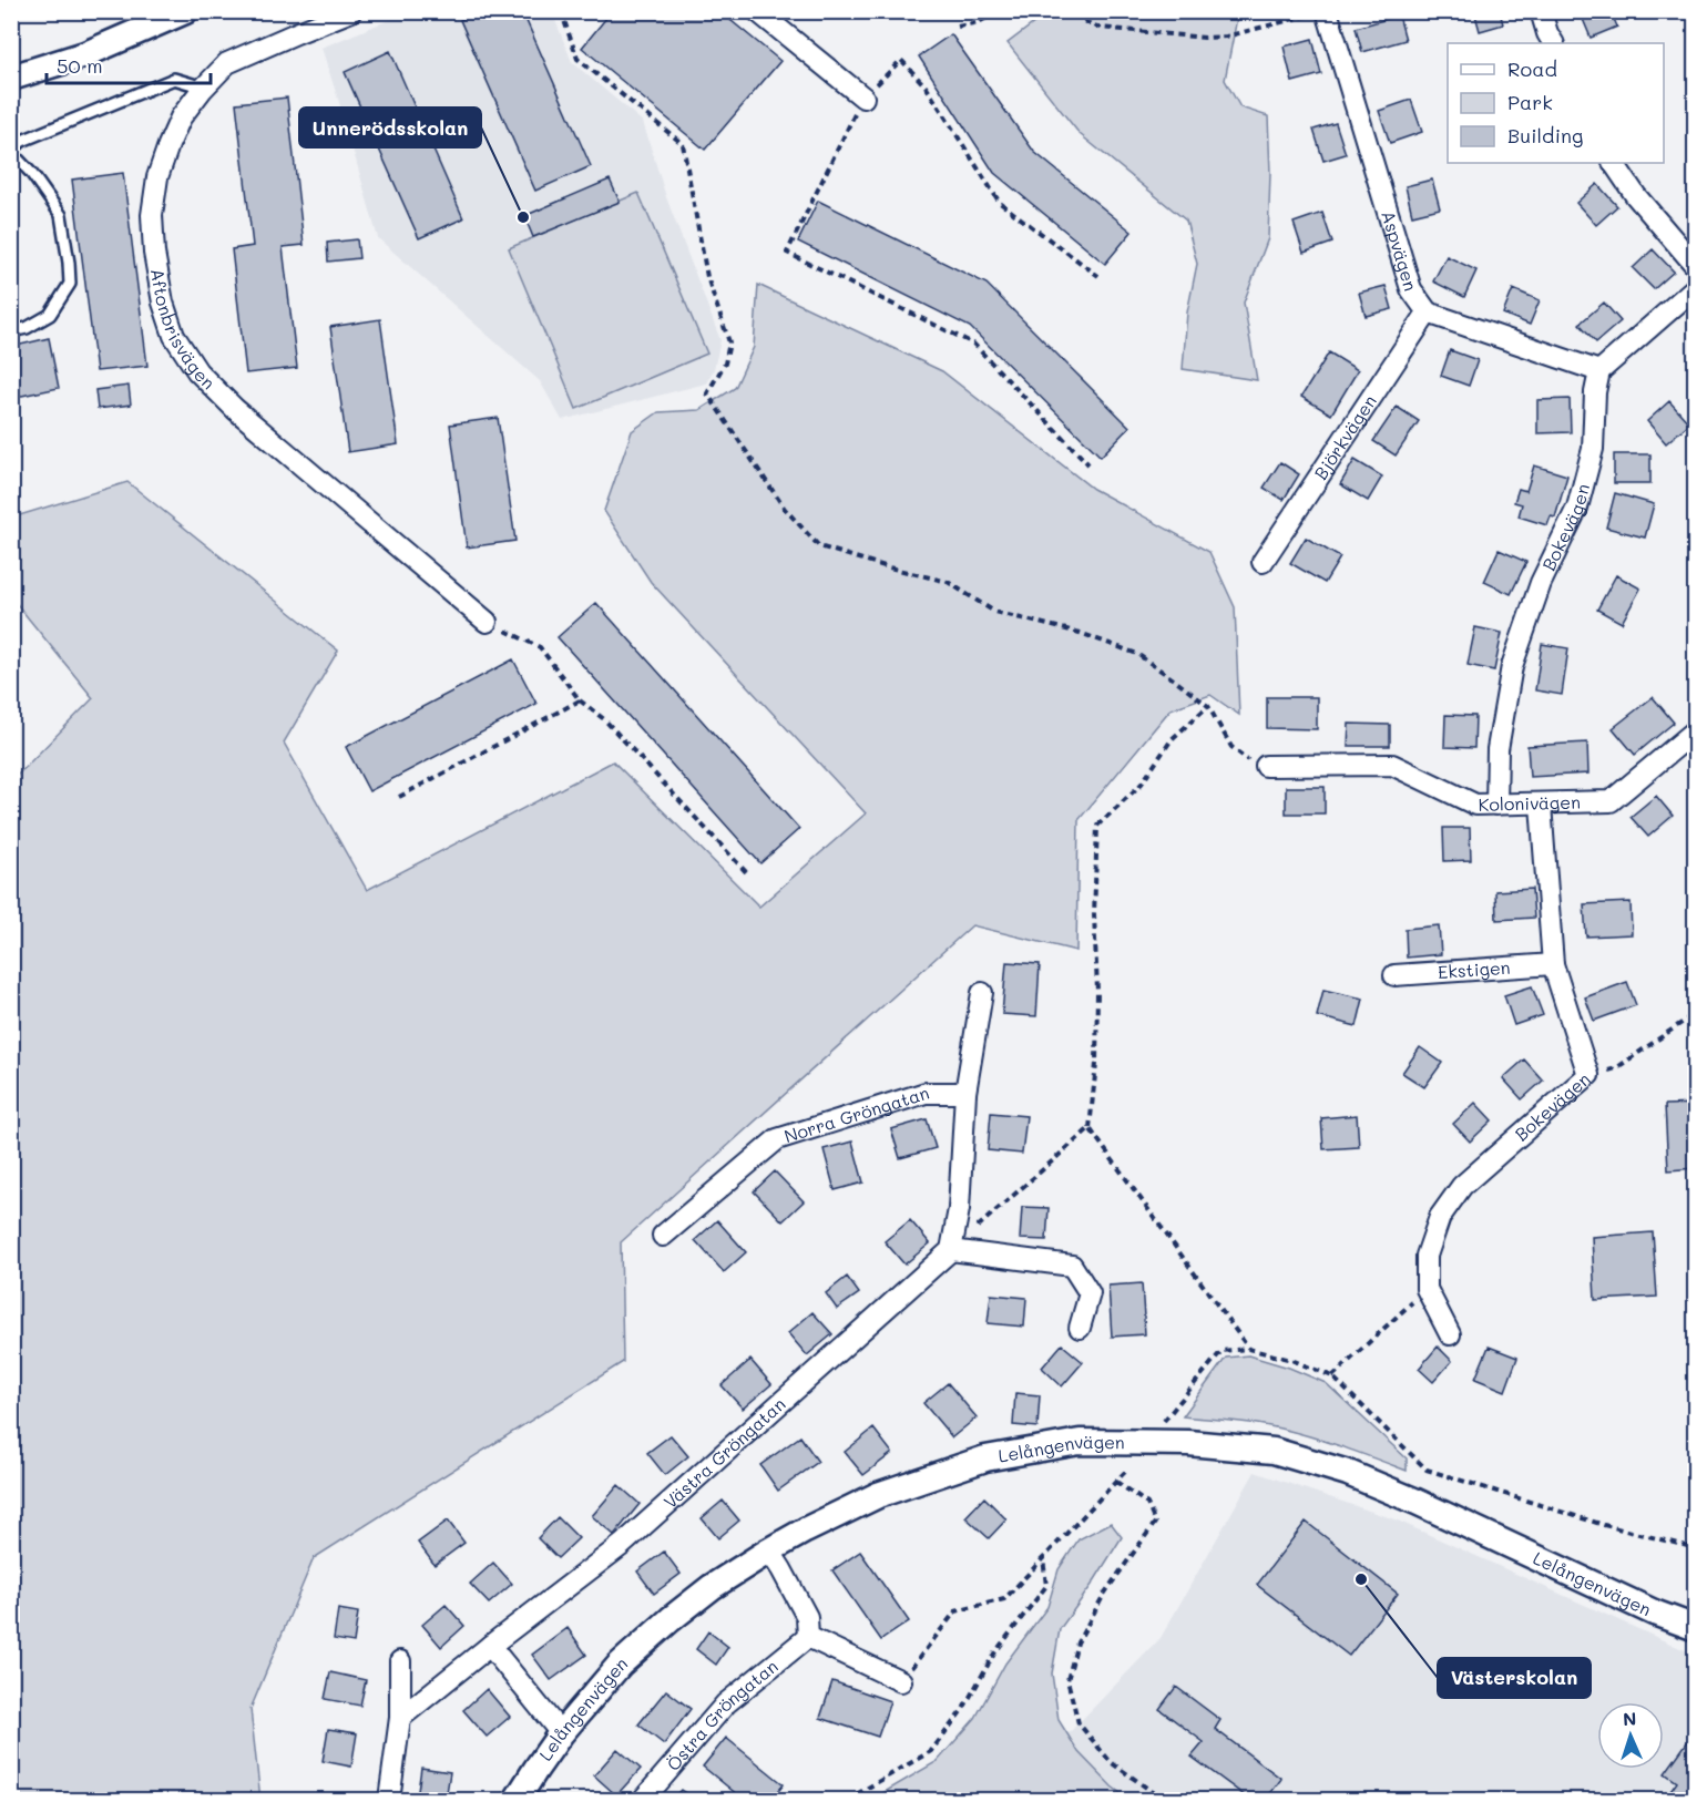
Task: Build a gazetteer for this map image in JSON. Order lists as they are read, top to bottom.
{
  "streets": {
    "street": [
      "Aspvägen",
      "Aftonbrisvägen",
      "Björkvägen",
      "Bokevägen",
      "Kolonivägen",
      "Ekstigen",
      "Norra Gröngatan",
      "Lelångenvägen",
      "Västra Gröngatan",
      "Östra Gröngatan"
    ]
  },
  "crossings": [
    ["Aspvägen", "Björkvägen"],
    ["Aspvägen", "Bokevägen"],
    ["Bokevägen", "Kolonivägen"],
    ["Bokevägen", "Ekstigen"]
  ],
  "places": ["Unnerödsskolan", "Västerskolan"],
  "legend": ["Road", "Park", "Building"],
  "scale_bar": "50 m",
  "north": "top"
}
